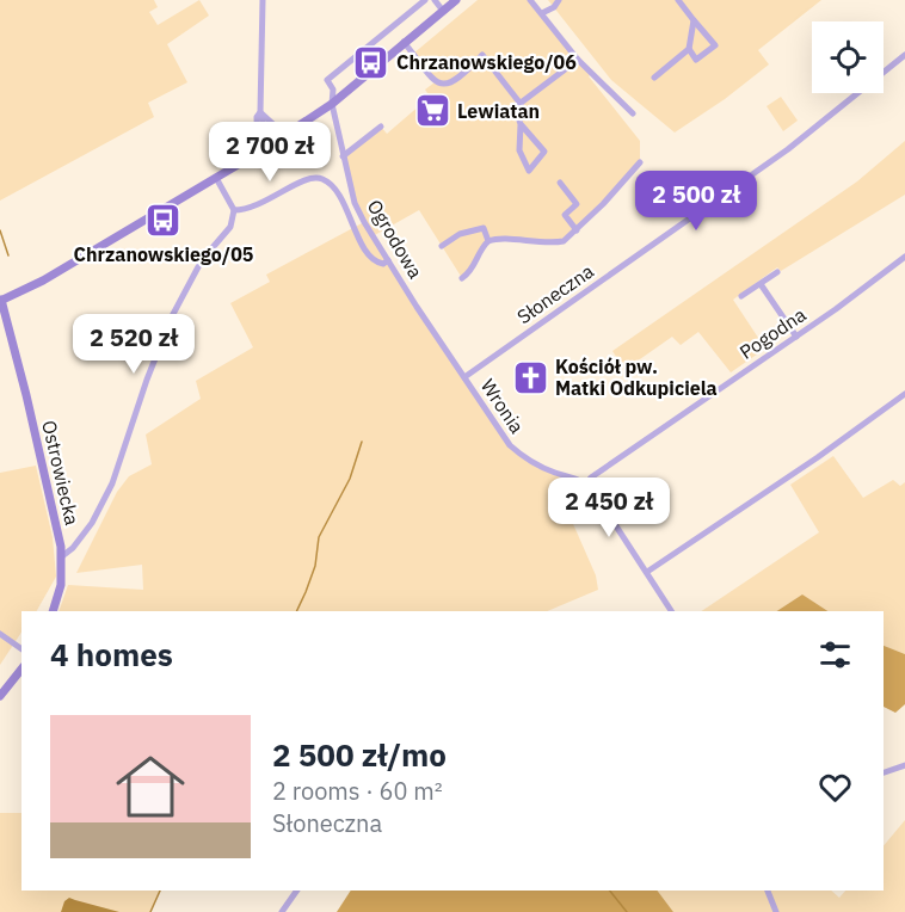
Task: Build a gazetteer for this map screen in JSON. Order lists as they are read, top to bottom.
{
  "streets": {
    "street": [
      "Ogrodowa",
      "Słoneczna",
      "Pogodna",
      "Wronia",
      "Ostrowiecka"
    ]
  },
  "crossings": [
    ["Ogrodowa", "Słoneczna"],
    ["Ogrodowa", "Wronia"],
    ["Słoneczna", "Wronia"],
    ["Pogodna", "Wronia"]
  ],
  "places": {
    "bus stop": ["Chrzanowskiego/06", "Chrzanowskiego/05"],
    "supermarket": ["Lewiatan"],
    "church": ["Kościół pw. Matki Odkupiciela"]
  },
  "page": {
    "price": [
      "2 700 zł",
      "2 500 zł",
      "2 520 zł",
      "2 450 zł"
    ],
    "heading": "4 homes",
    "list": [
      {
        "name": "2 500 zł/mo",
        "note": "2 rooms · 60 m² · Słoneczna"
      }
    ]
  }
}
